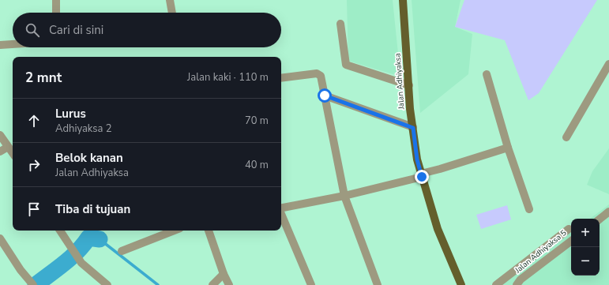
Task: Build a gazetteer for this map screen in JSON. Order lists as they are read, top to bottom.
{
  "streets": {
    "main road": ["Jalan Adhiyaksa"],
    "street": ["Jalan Adhiyaksa 5"]
  },
  "page": {
    "search": "Cari di sini",
    "heading": ["2 mnt", "Jalan kaki · 110 m"],
    "list": [
      ["Lurus", "Adhiyaksa 2", "70 m"],
      ["Belok kanan", "Jalan Adhiyaksa", "40 m"],
      "Tiba di tujuan"
    ],
    "map_buttons": ["+", "−"]
  }
}
